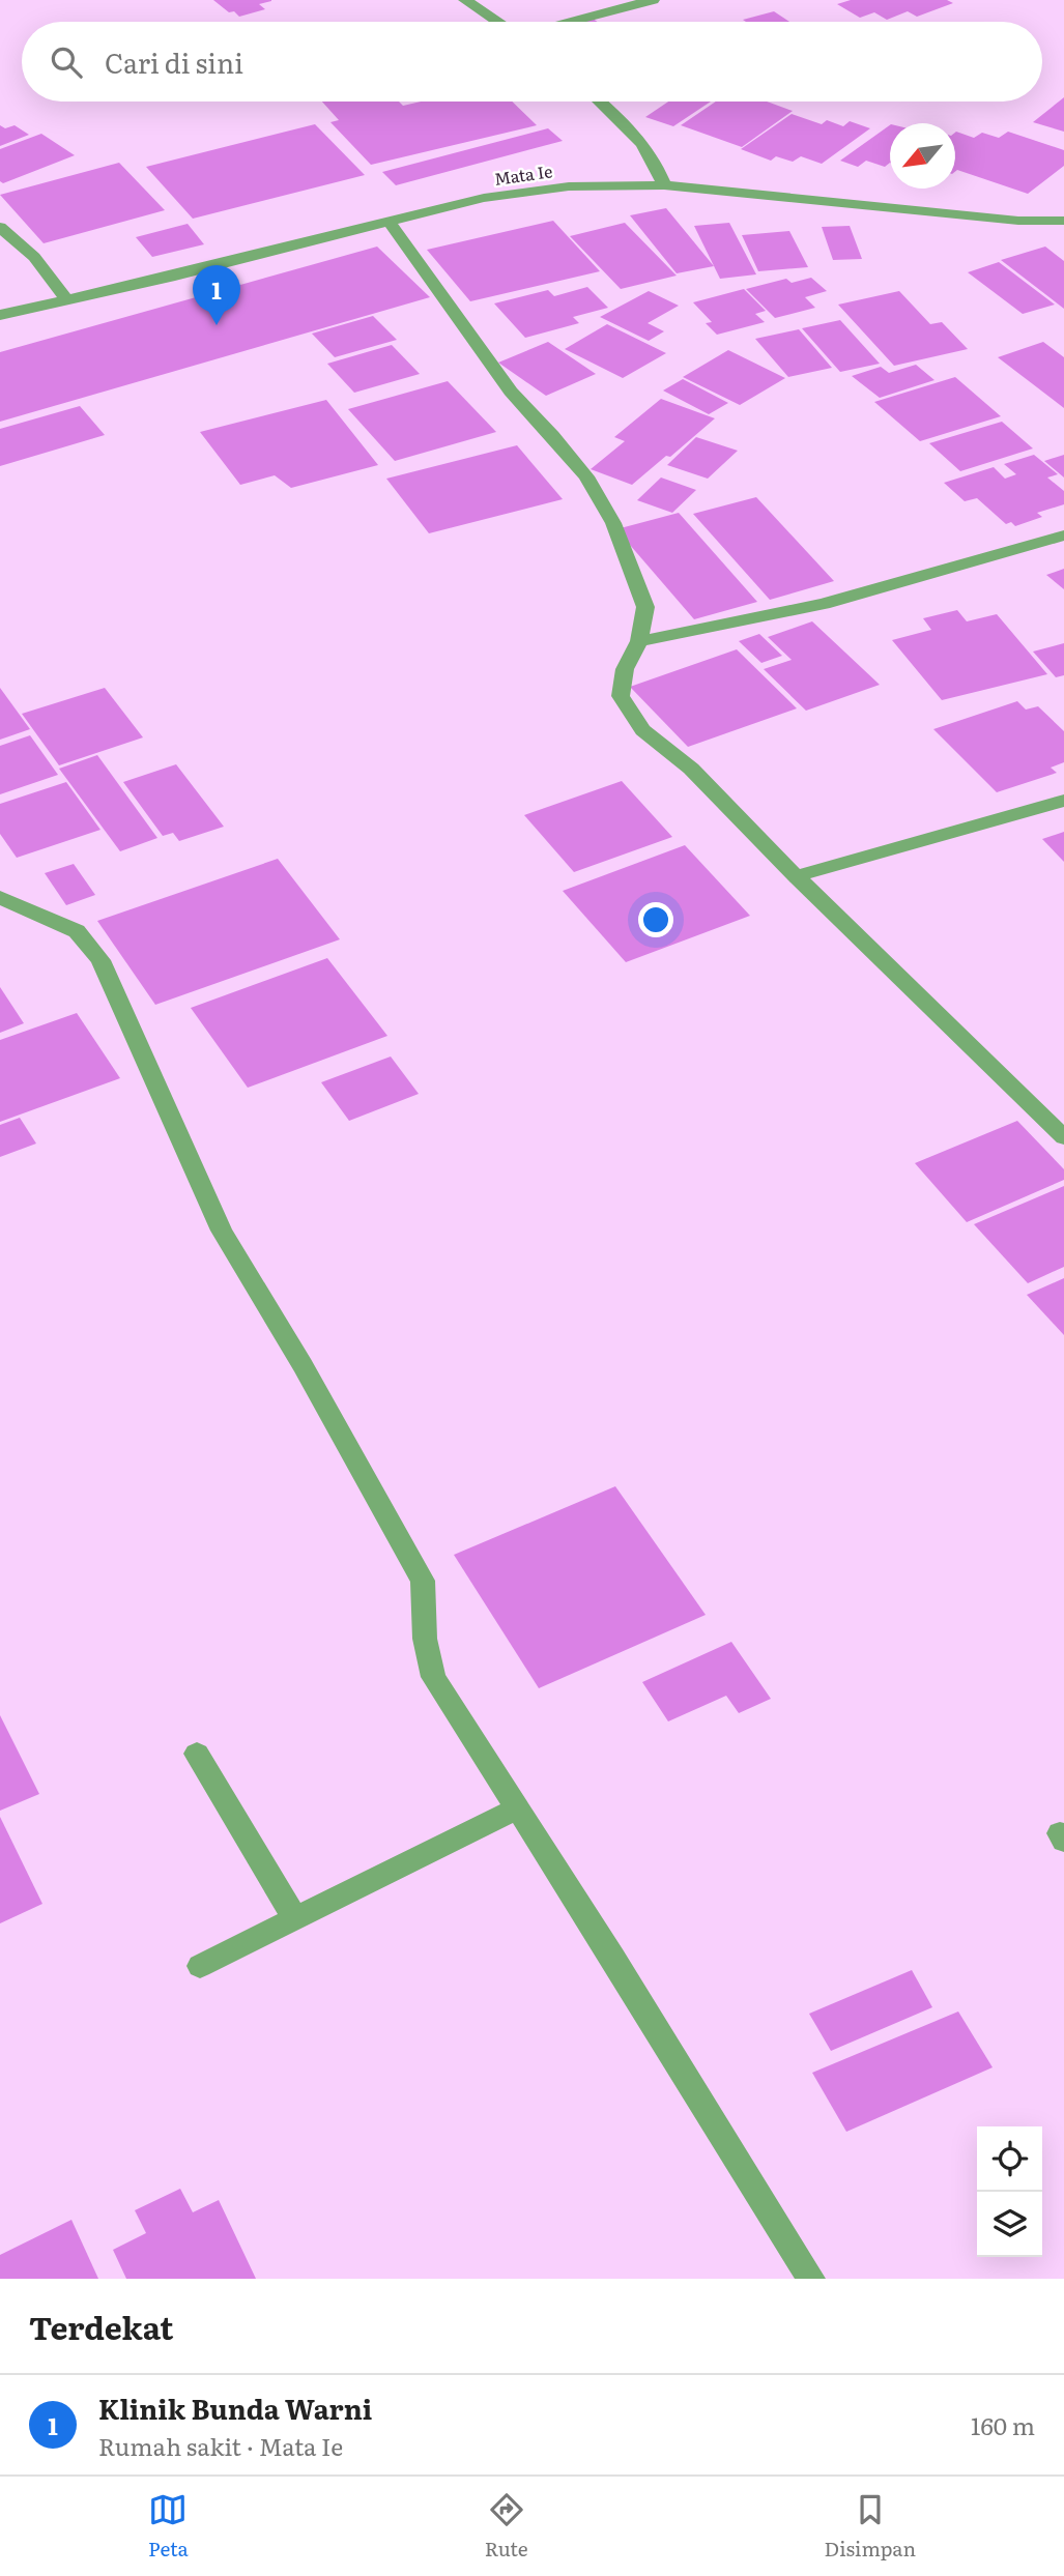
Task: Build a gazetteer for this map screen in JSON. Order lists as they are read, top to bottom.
{
  "streets": {
    "street": ["Mata Ie"]
  },
  "north": "bottom left",
  "page": {
    "search": "Cari di sini",
    "pins": "1",
    "heading": "Terdekat",
    "list": [
      {
        "mark": "1",
        "name": "Klinik Bunda Warni",
        "note": "Rumah sakit · Mata Ie",
        "value": "160 m"
      }
    ],
    "nav": ["Peta", "Rute", "Disimpan"]
  }
}
